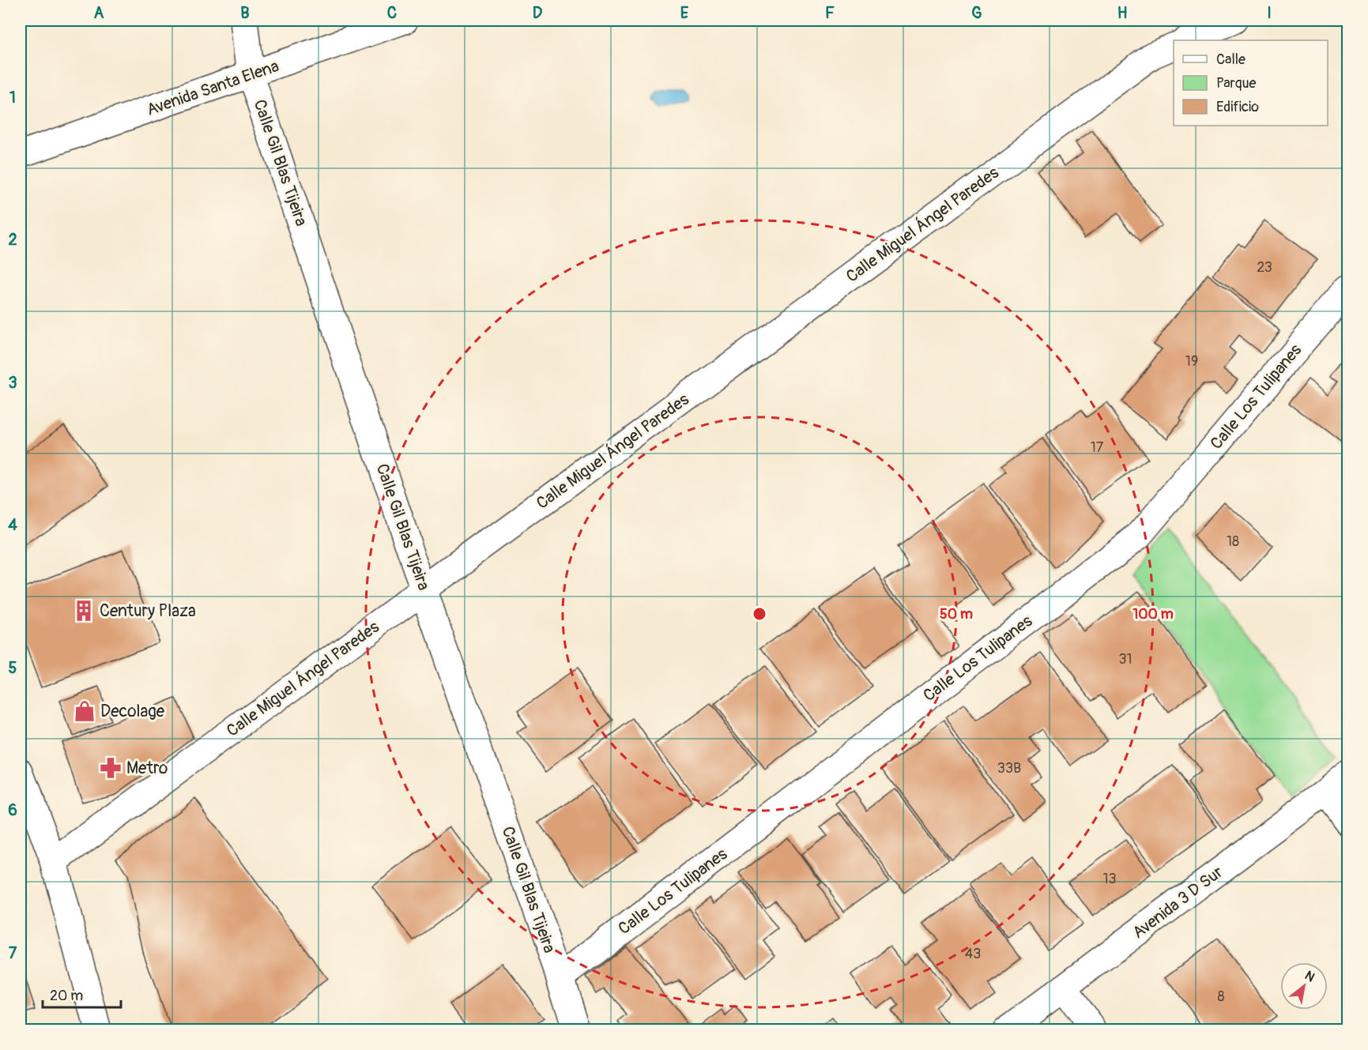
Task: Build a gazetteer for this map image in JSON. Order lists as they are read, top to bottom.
{
  "streets": {
    "street": [
      "Avenida Santa Elena",
      "Calle Gil Blas Tijeira",
      "Calle Miguel Ángel Paredes",
      "Calle Los Tulipanes",
      "Avenida 3 D Sur"
    ]
  },
  "crossings": [
    ["Avenida Santa Elena", "Calle Gil Blas Tijeira"],
    ["Calle Gil Blas Tijeira", "Calle Miguel Ángel Paredes"],
    ["Calle Gil Blas Tijeira", "Calle Los Tulipanes"]
  ],
  "places": {
    "building": ["Century Plaza"],
    "shop": ["Decolage"],
    "pharmacy": ["Metro"]
  },
  "house_numbers": [
    "23",
    "19",
    "17",
    "18",
    "31",
    "33B",
    "13",
    "43",
    "8"
  ],
  "legend": ["Calle", "Parque", "Edificio"],
  "scale_bar": "20 m",
  "north": "top right",
  "grid": {
    "columns": [
      "A",
      "B",
      "C",
      "D",
      "E",
      "F",
      "G",
      "H",
      "I"
    ],
    "rows": [
      "1",
      "2",
      "3",
      "4",
      "5",
      "6",
      "7"
    ]
  },
  "rings": ["50 m", "100 m"]
}
